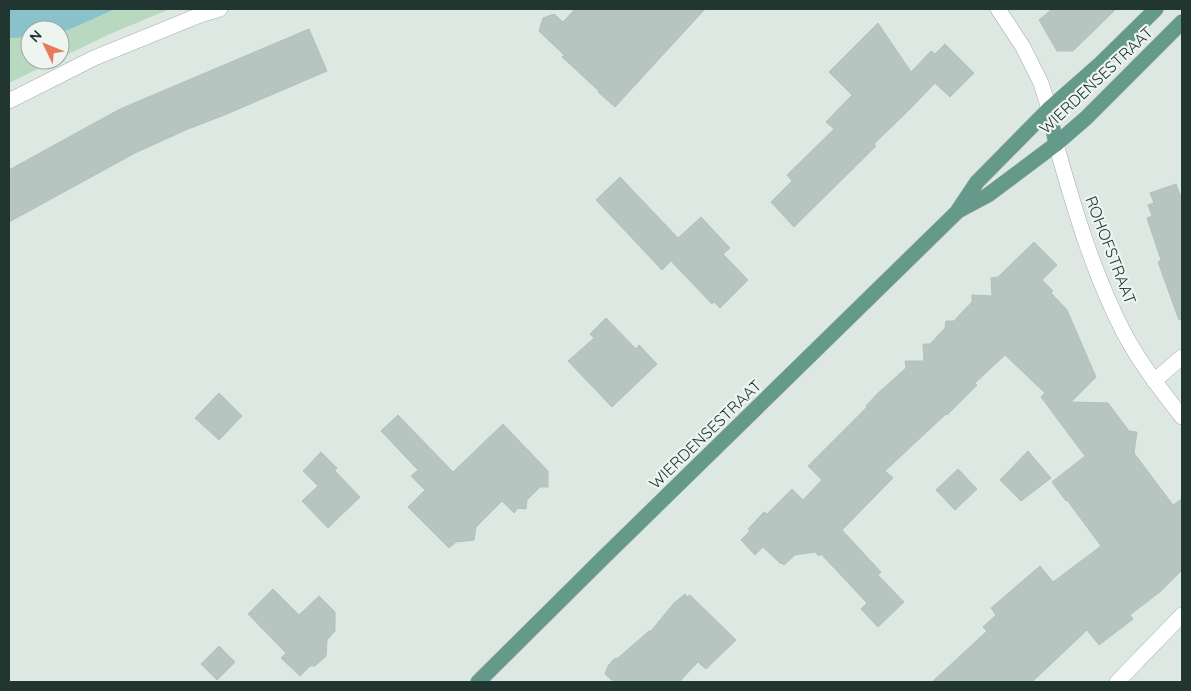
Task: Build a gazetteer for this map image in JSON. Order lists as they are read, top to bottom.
{
  "streets": {
    "main road": ["WIERDENSESTRAAT", "ROHOFSTRAAT"]
  },
  "crossings": [
    ["WIERDENSESTRAAT", "ROHOFSTRAAT"]
  ],
  "north": "top left"
}
